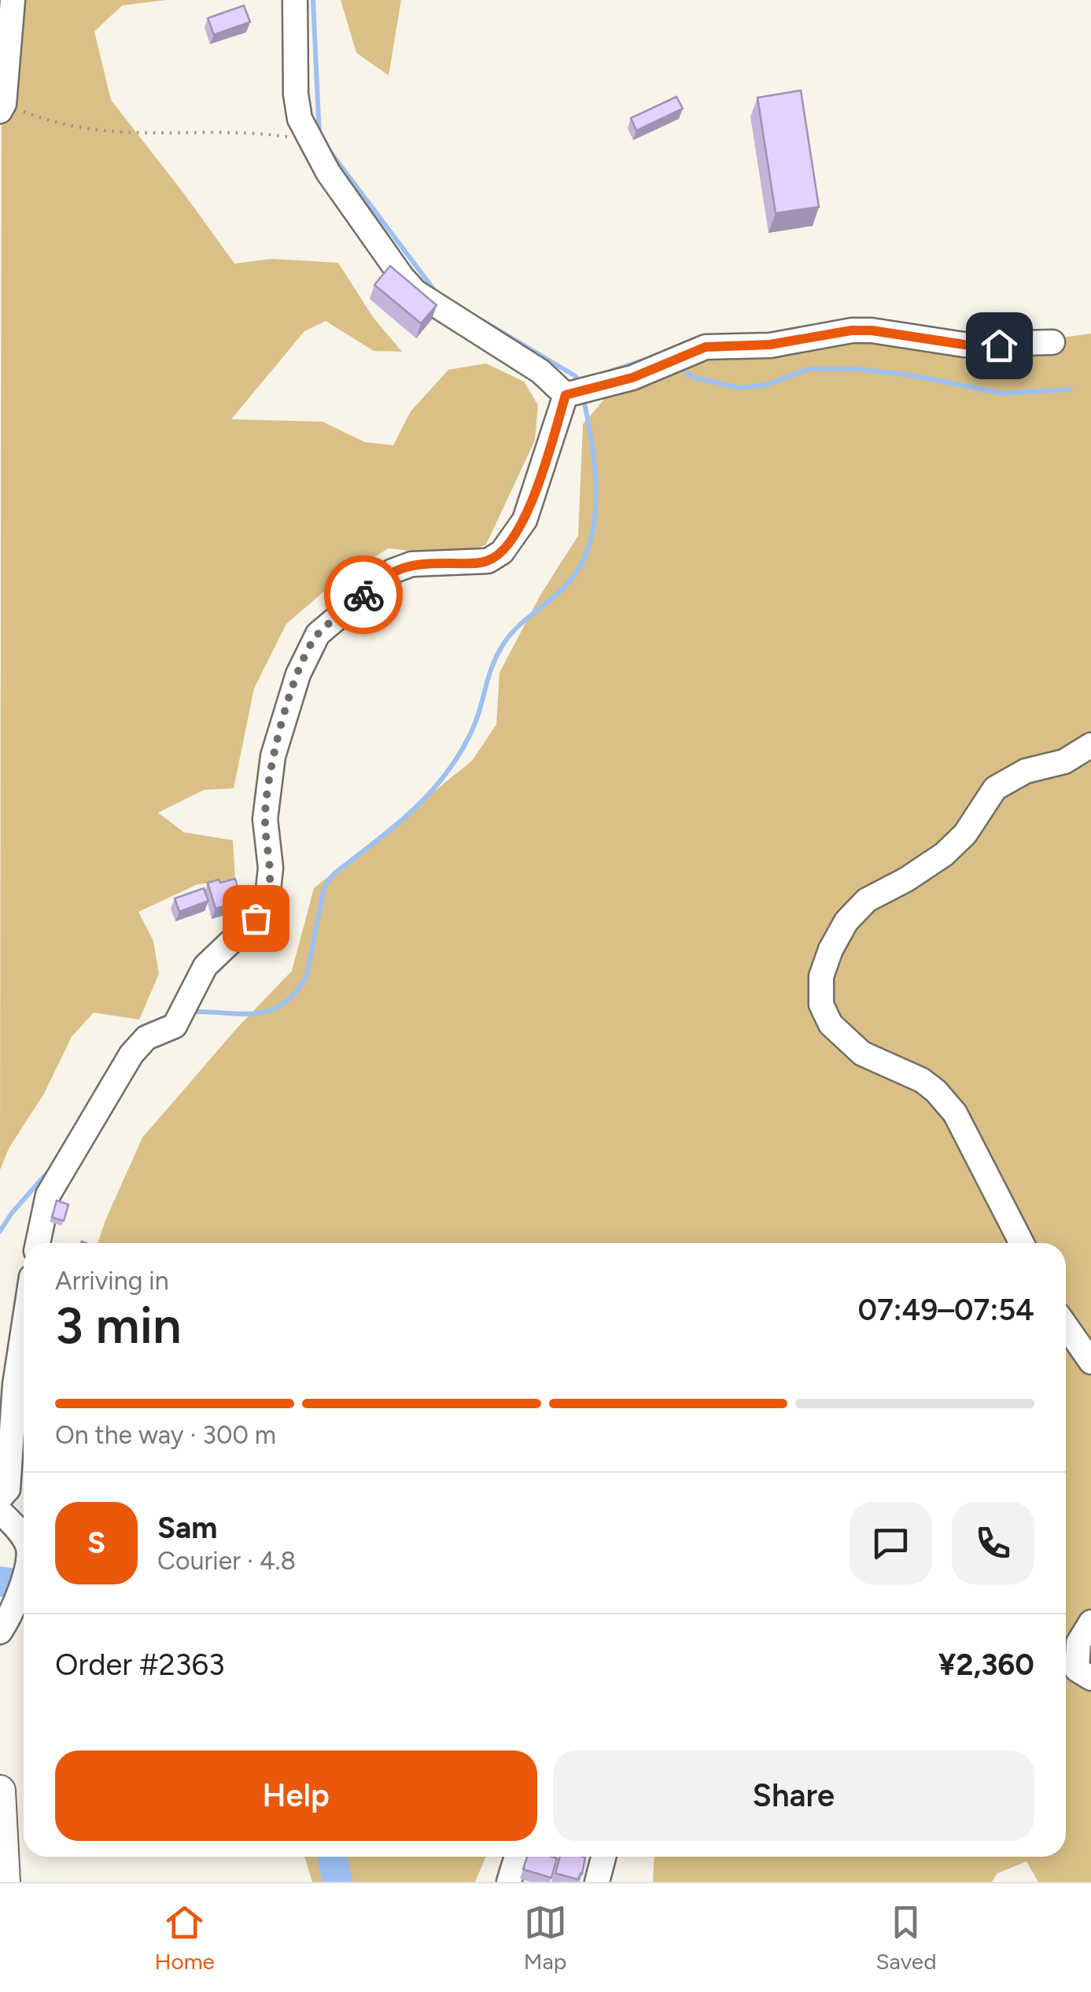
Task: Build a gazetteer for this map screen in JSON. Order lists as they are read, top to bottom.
{
  "page": {
    "heading": ["3 min", "Arriving in", "07:49–07:54"],
    "panel": [
      "Sam",
      "Courier · 4.8",
      "Order #2363",
      "¥2,360"
    ],
    "bar": "On the way · 300 m",
    "round": "S",
    "buttons": ["Help", "Share"],
    "tabs": ["Home", "Map", "Saved"]
  }
}
